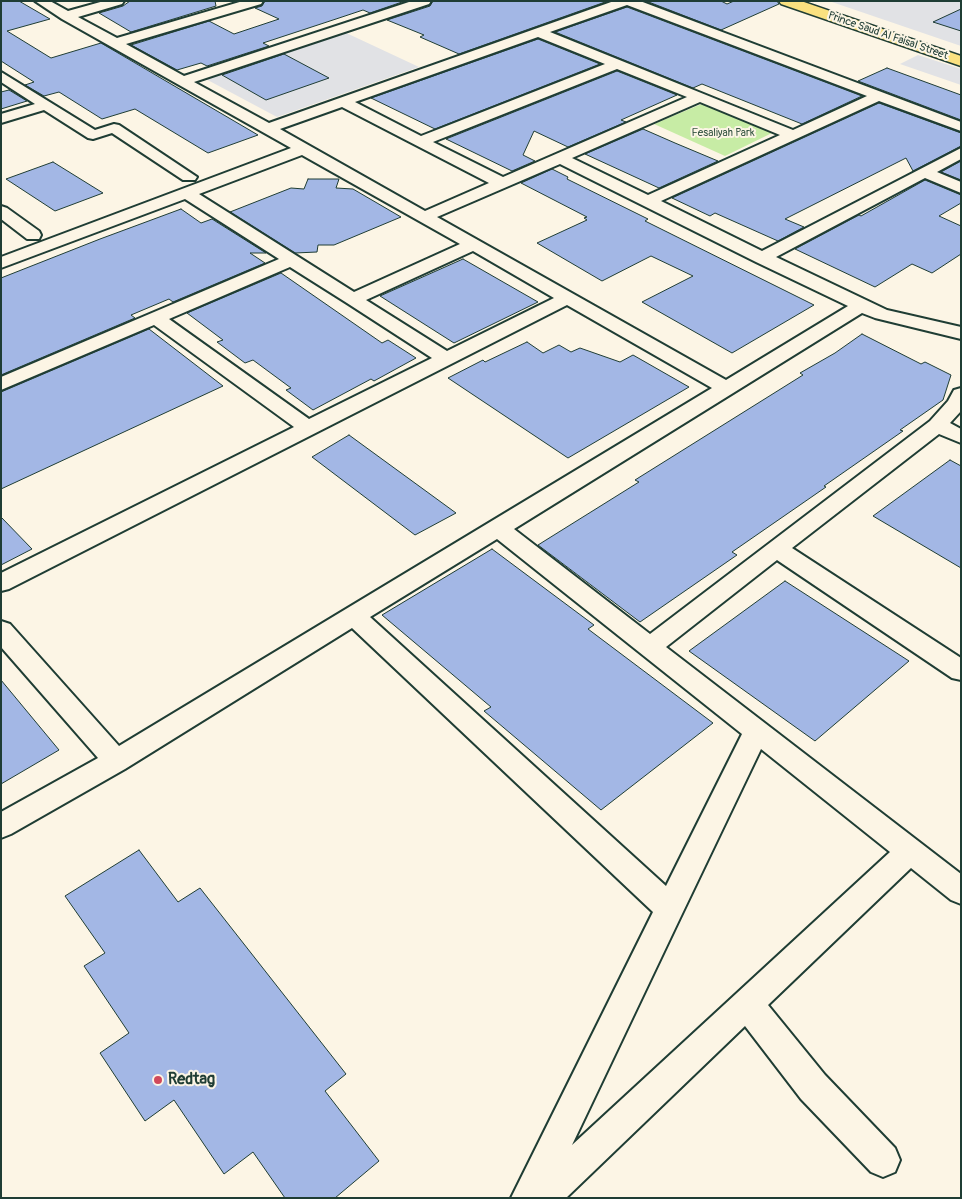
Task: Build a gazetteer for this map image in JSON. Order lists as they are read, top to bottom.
{
  "streets": {
    "main road": ["Prince Saud Al Faisal Street"]
  },
  "parks": ["Fesaliyah Park"],
  "places": ["Redtag"]
}
